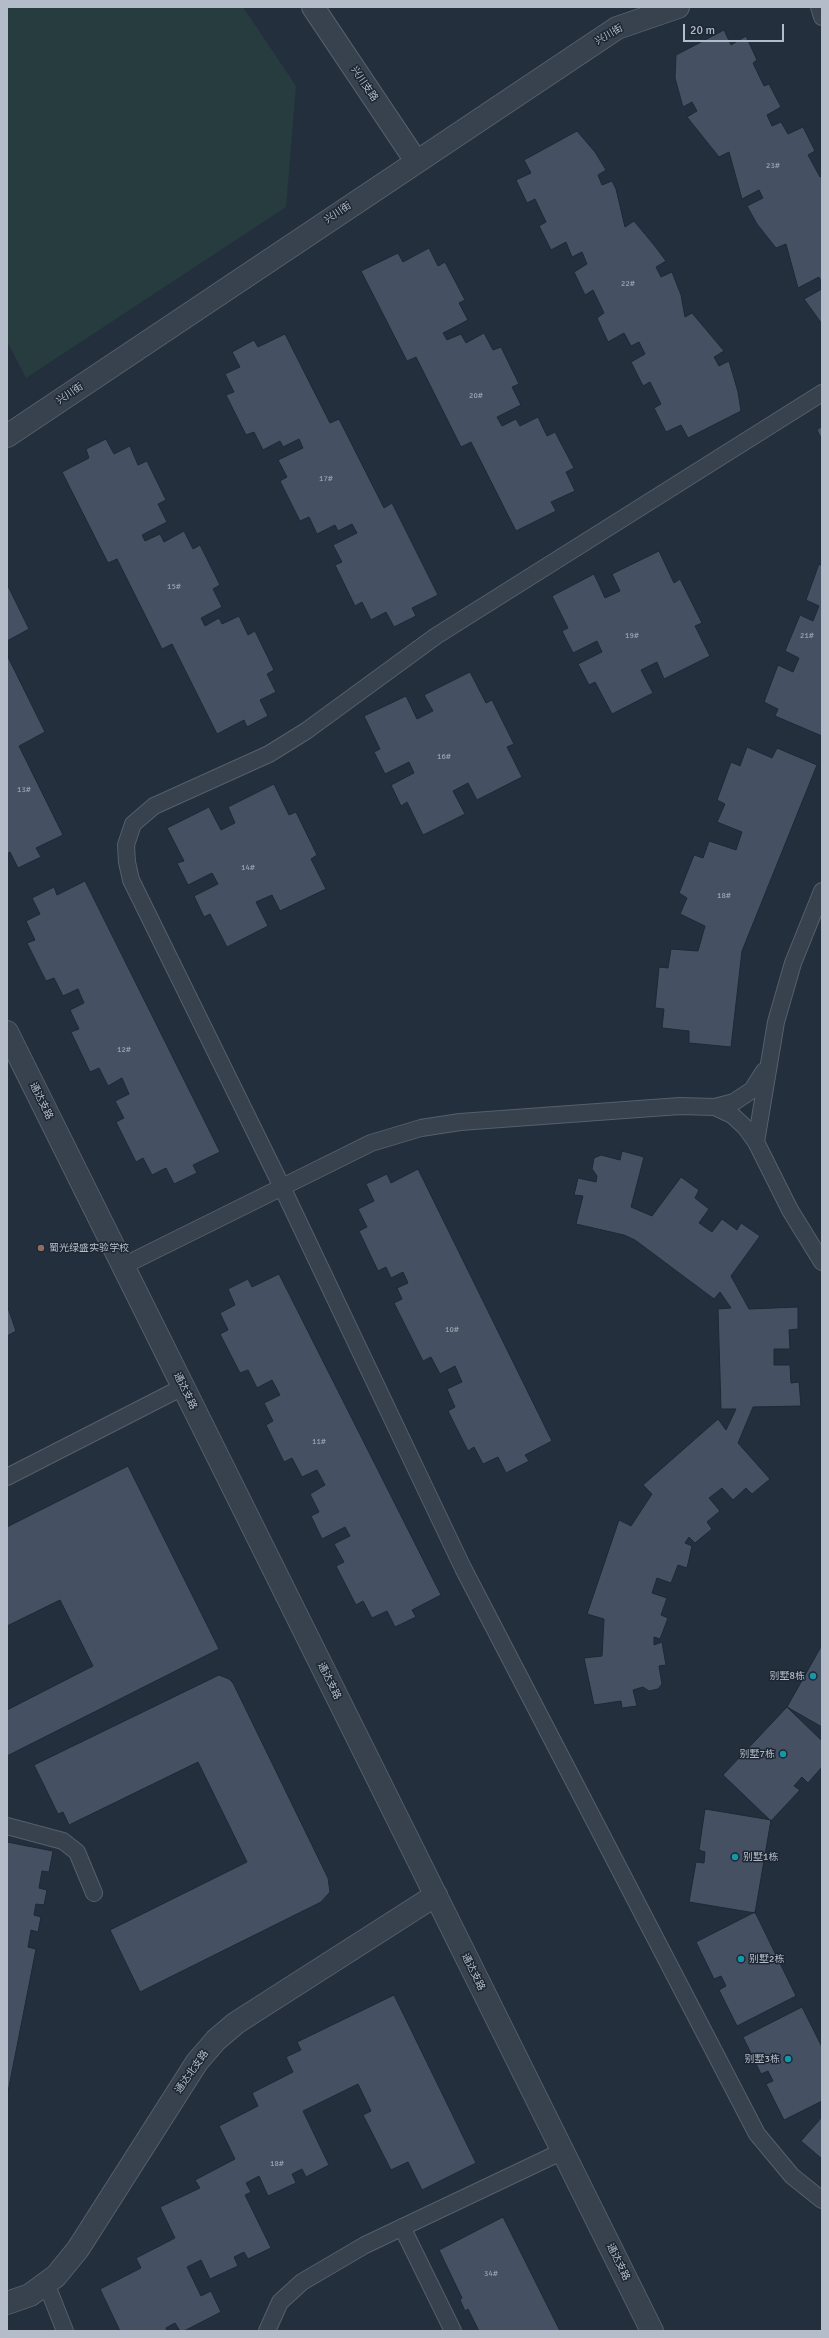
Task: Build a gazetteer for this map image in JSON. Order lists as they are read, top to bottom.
{
  "streets": {
    "street": [
      "兴川街",
      "兴川支路",
      "通达支路",
      "通达北支路"
    ]
  },
  "crossings": [
    ["兴川街", "兴川支路"],
    ["通达支路", "通达北支路"]
  ],
  "places": [
    "蜀光绿盛实验学校",
    "别墅8栋",
    "别墅7栋",
    "别墅1栋",
    "别墅2栋",
    "别墅3栋"
  ],
  "house_numbers": [
    "23#",
    "22#",
    "20#",
    "17#",
    "15#",
    "19#",
    "21#",
    "16#",
    "13#",
    "14#",
    "18#",
    "12#",
    "10#",
    "11#",
    "18#",
    "34#"
  ],
  "scale_bar": "20 m"
}
